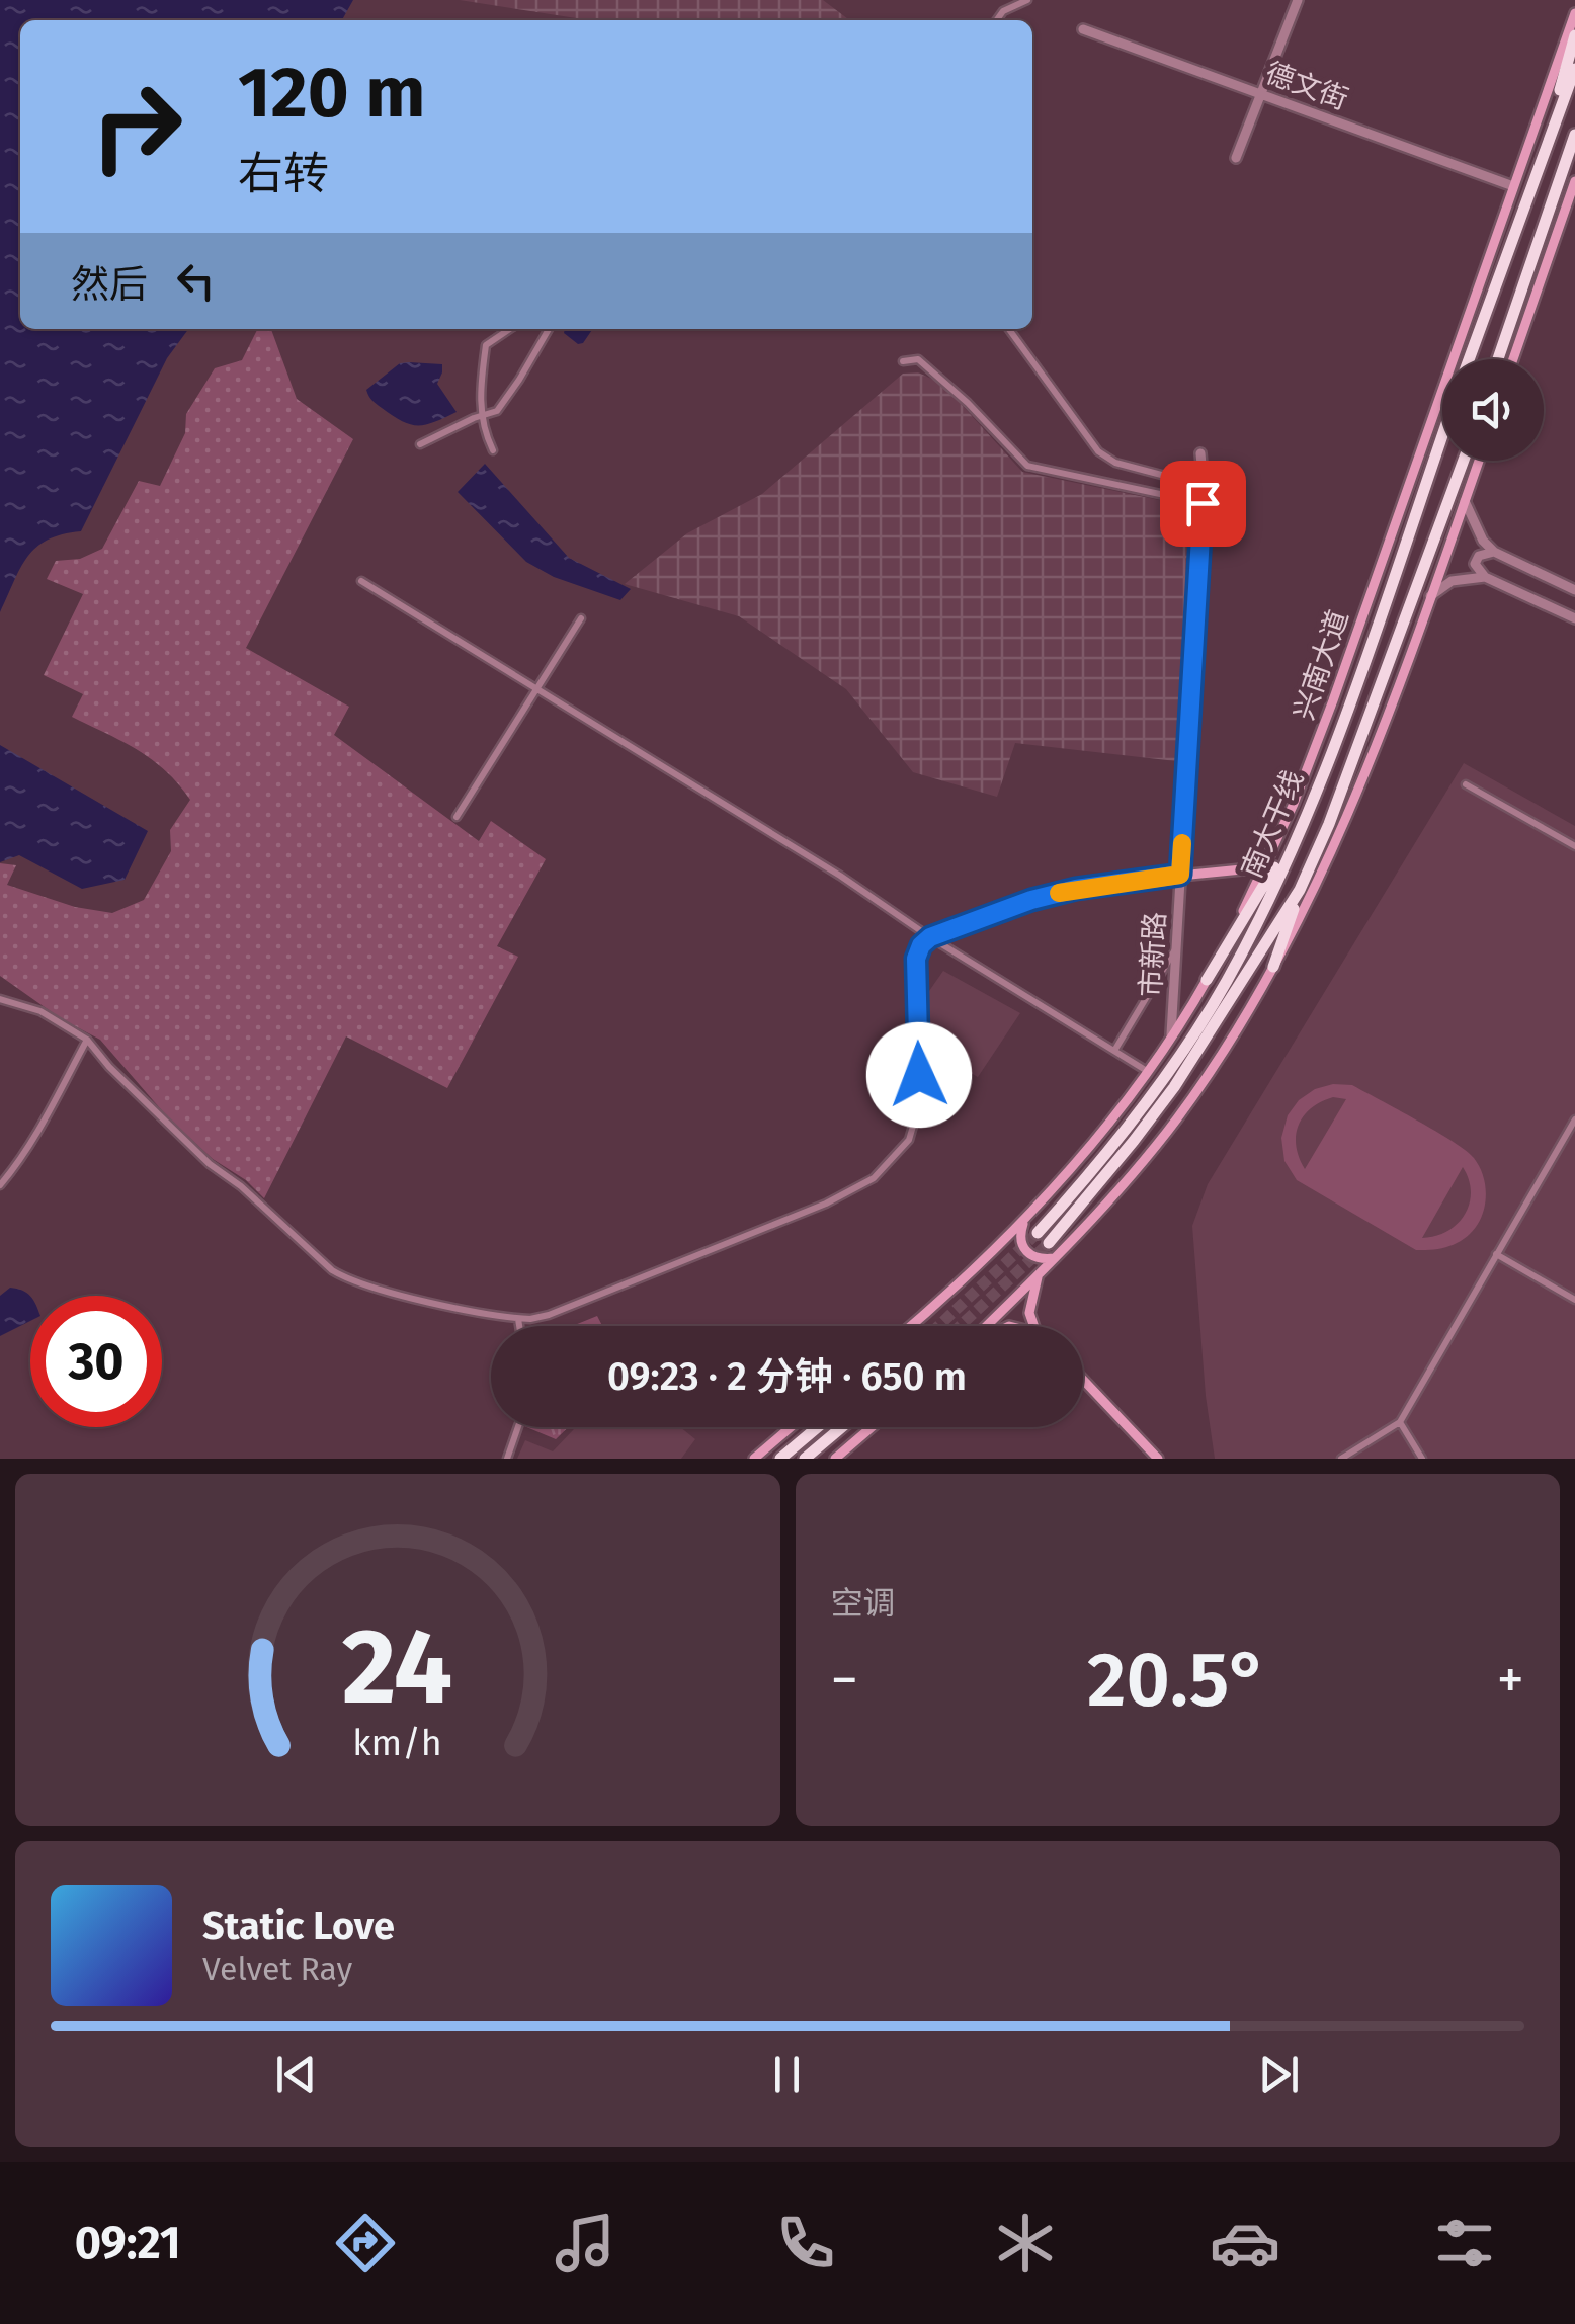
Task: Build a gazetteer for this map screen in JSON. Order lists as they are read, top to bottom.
{
  "streets": {
    "highway": ["南大干线"],
    "main road": ["兴南大道"],
    "street": ["德文街", "市新路"]
  },
  "crossings": [
    ["德文街", "兴南大道"],
    ["兴南大道", "市新路"]
  ],
  "page": {
    "turn": ["120 m", "右转"],
    "then": "然后",
    "limit": "30",
    "trip": "09:23 · 2 分钟 · 650 m",
    "tile": "空调",
    "heat": ["−", "20.5°", "+"],
    "song": ["Static Love", "Velvet Ray"],
    "tabs": "09:21",
    "gauge": ["24", "km/h"]
  }
}
